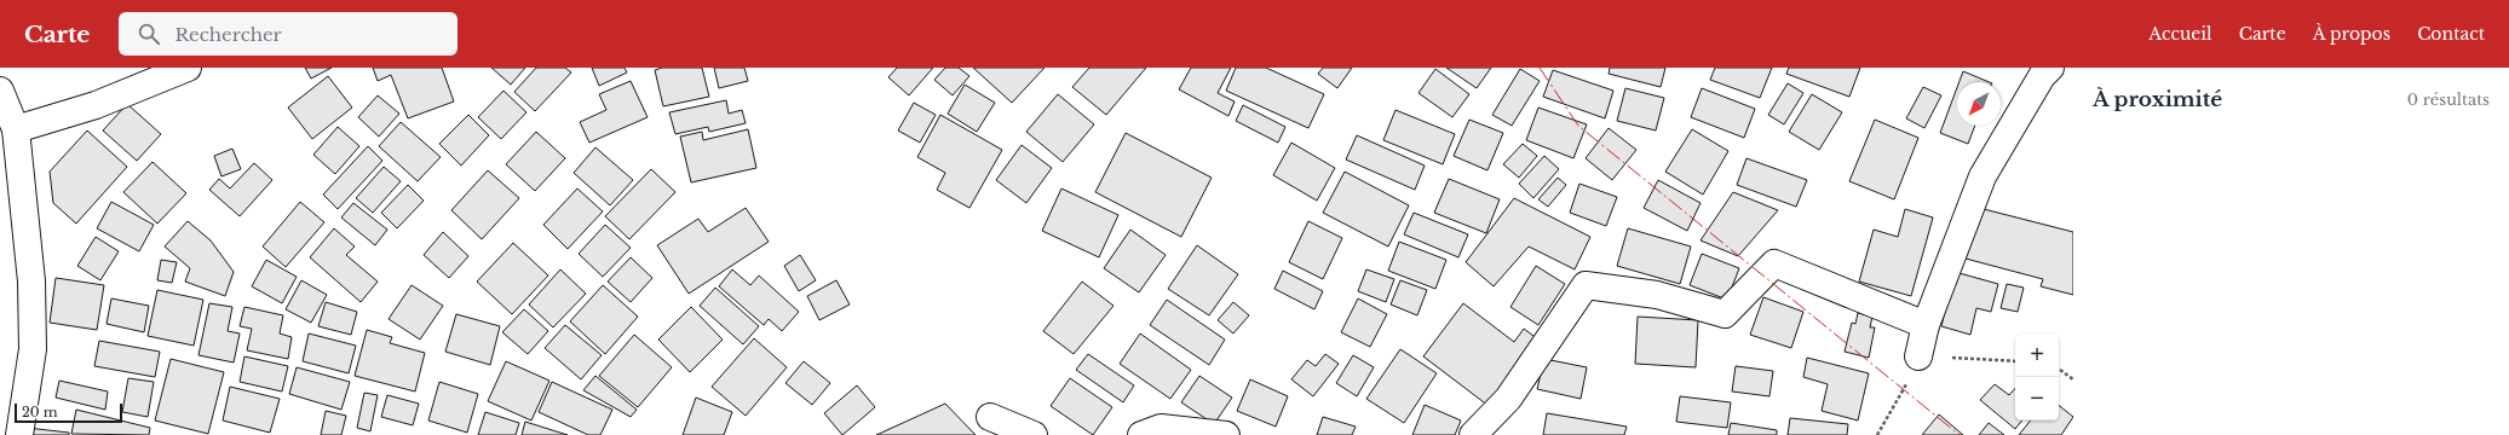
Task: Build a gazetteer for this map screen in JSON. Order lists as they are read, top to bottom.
{
  "scale_bar": "20 m",
  "north": "bottom left",
  "page": {
    "header": "Carte",
    "search": "Rechercher",
    "nav": [
      "Accueil",
      "Carte",
      "À propos",
      "Contact"
    ],
    "heading": ["À proximité", "0 résultats"],
    "map_buttons": ["+", "−"],
    "scale": "20 m"
  }
}
